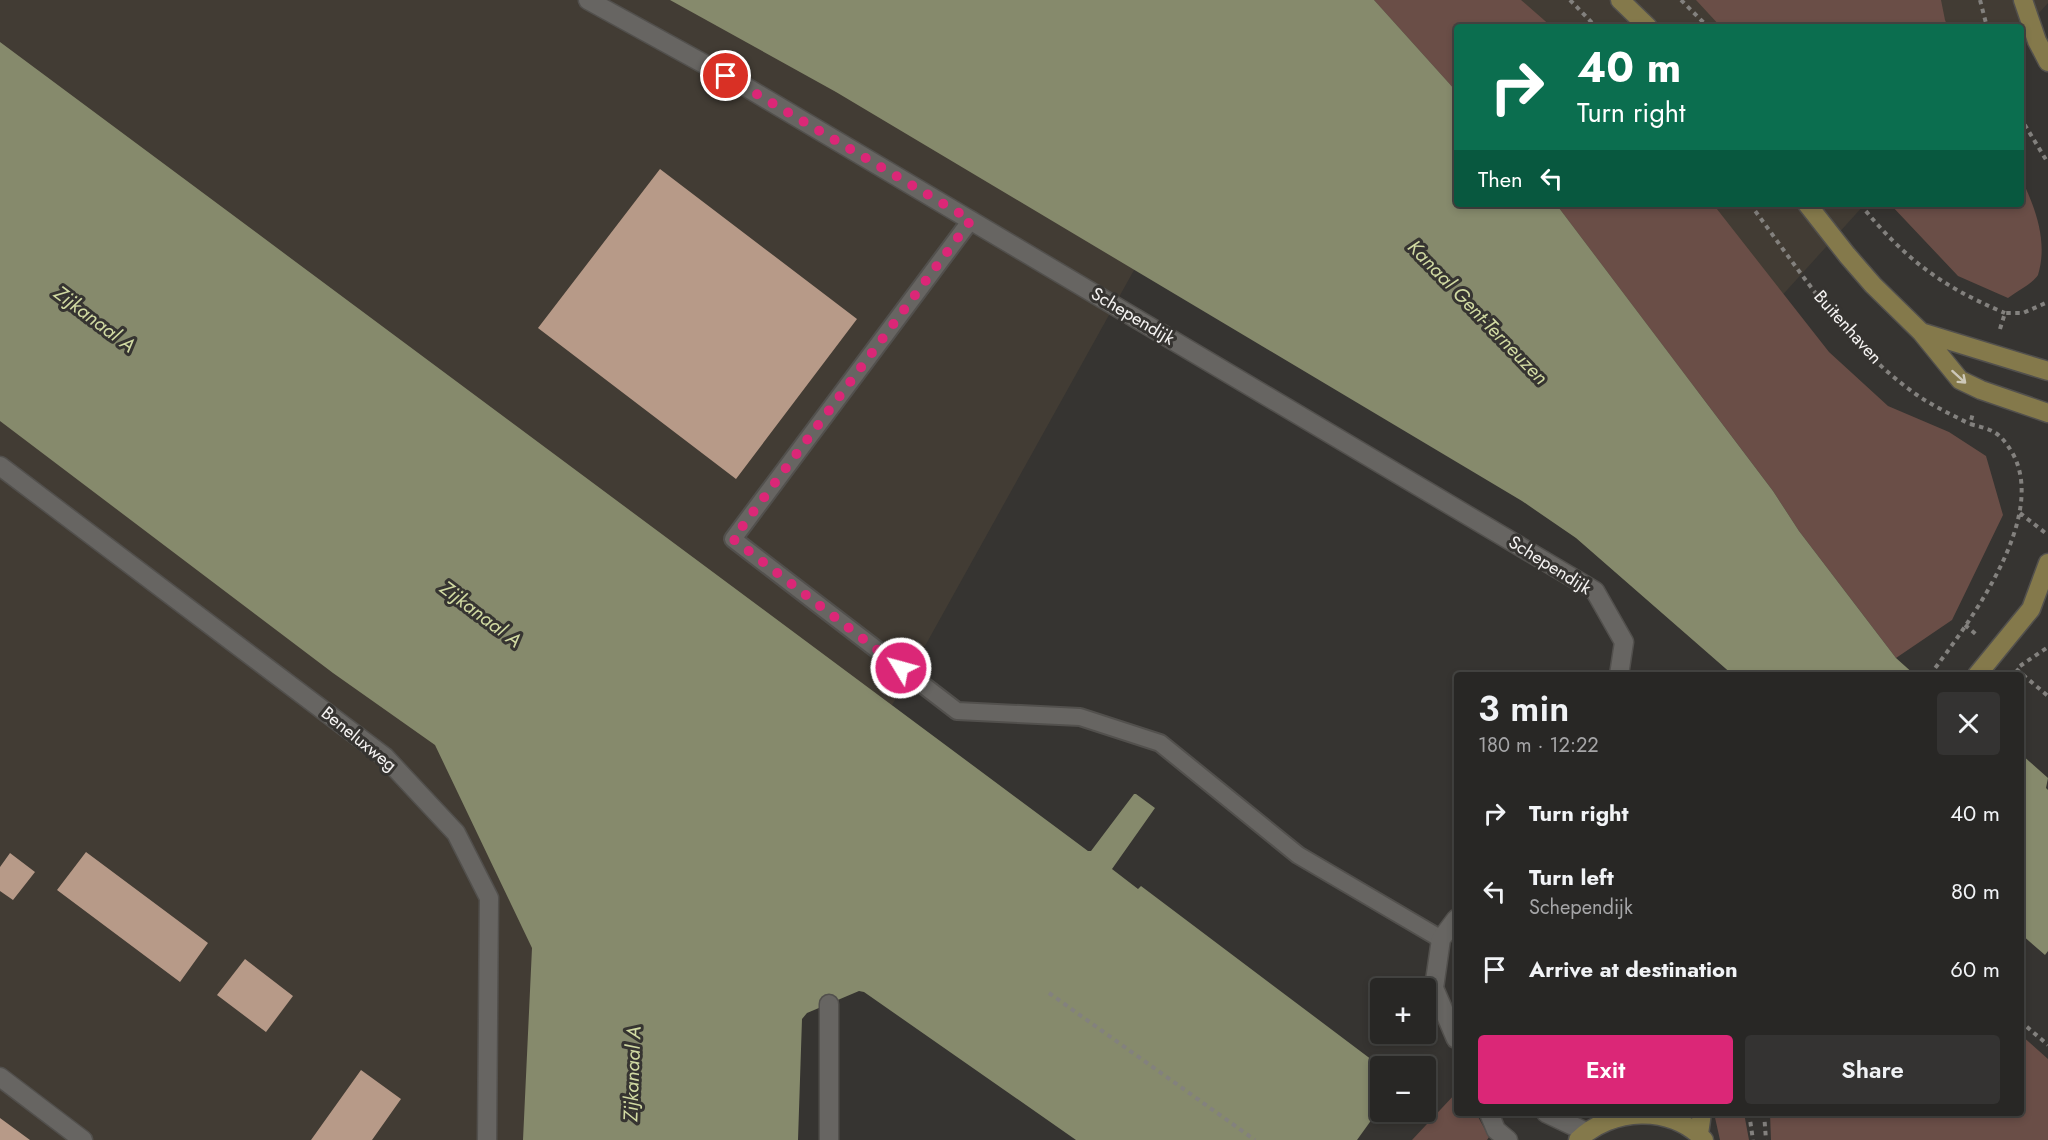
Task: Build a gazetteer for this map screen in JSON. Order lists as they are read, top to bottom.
{
  "streets": {
    "street": ["Schependijk", "Beneluxweg"],
    "path": ["Buitenhaven"]
  },
  "water": ["Kanaal Gent-Terneuzen", "Zijkanaal A"],
  "page": {
    "turn": ["40 m", "Turn right"],
    "then": "Then",
    "heading": ["3 min", "180 m · 12:22"],
    "list": [
      {
        "name": "Turn right",
        "value": "40 m"
      },
      {
        "name": "Turn left",
        "note": "Schependijk",
        "value": "80 m"
      },
      {
        "name": "Arrive at destination",
        "value": "60 m"
      }
    ],
    "map_buttons": ["+", "−"],
    "buttons": ["Exit", "Share"]
  }
}
